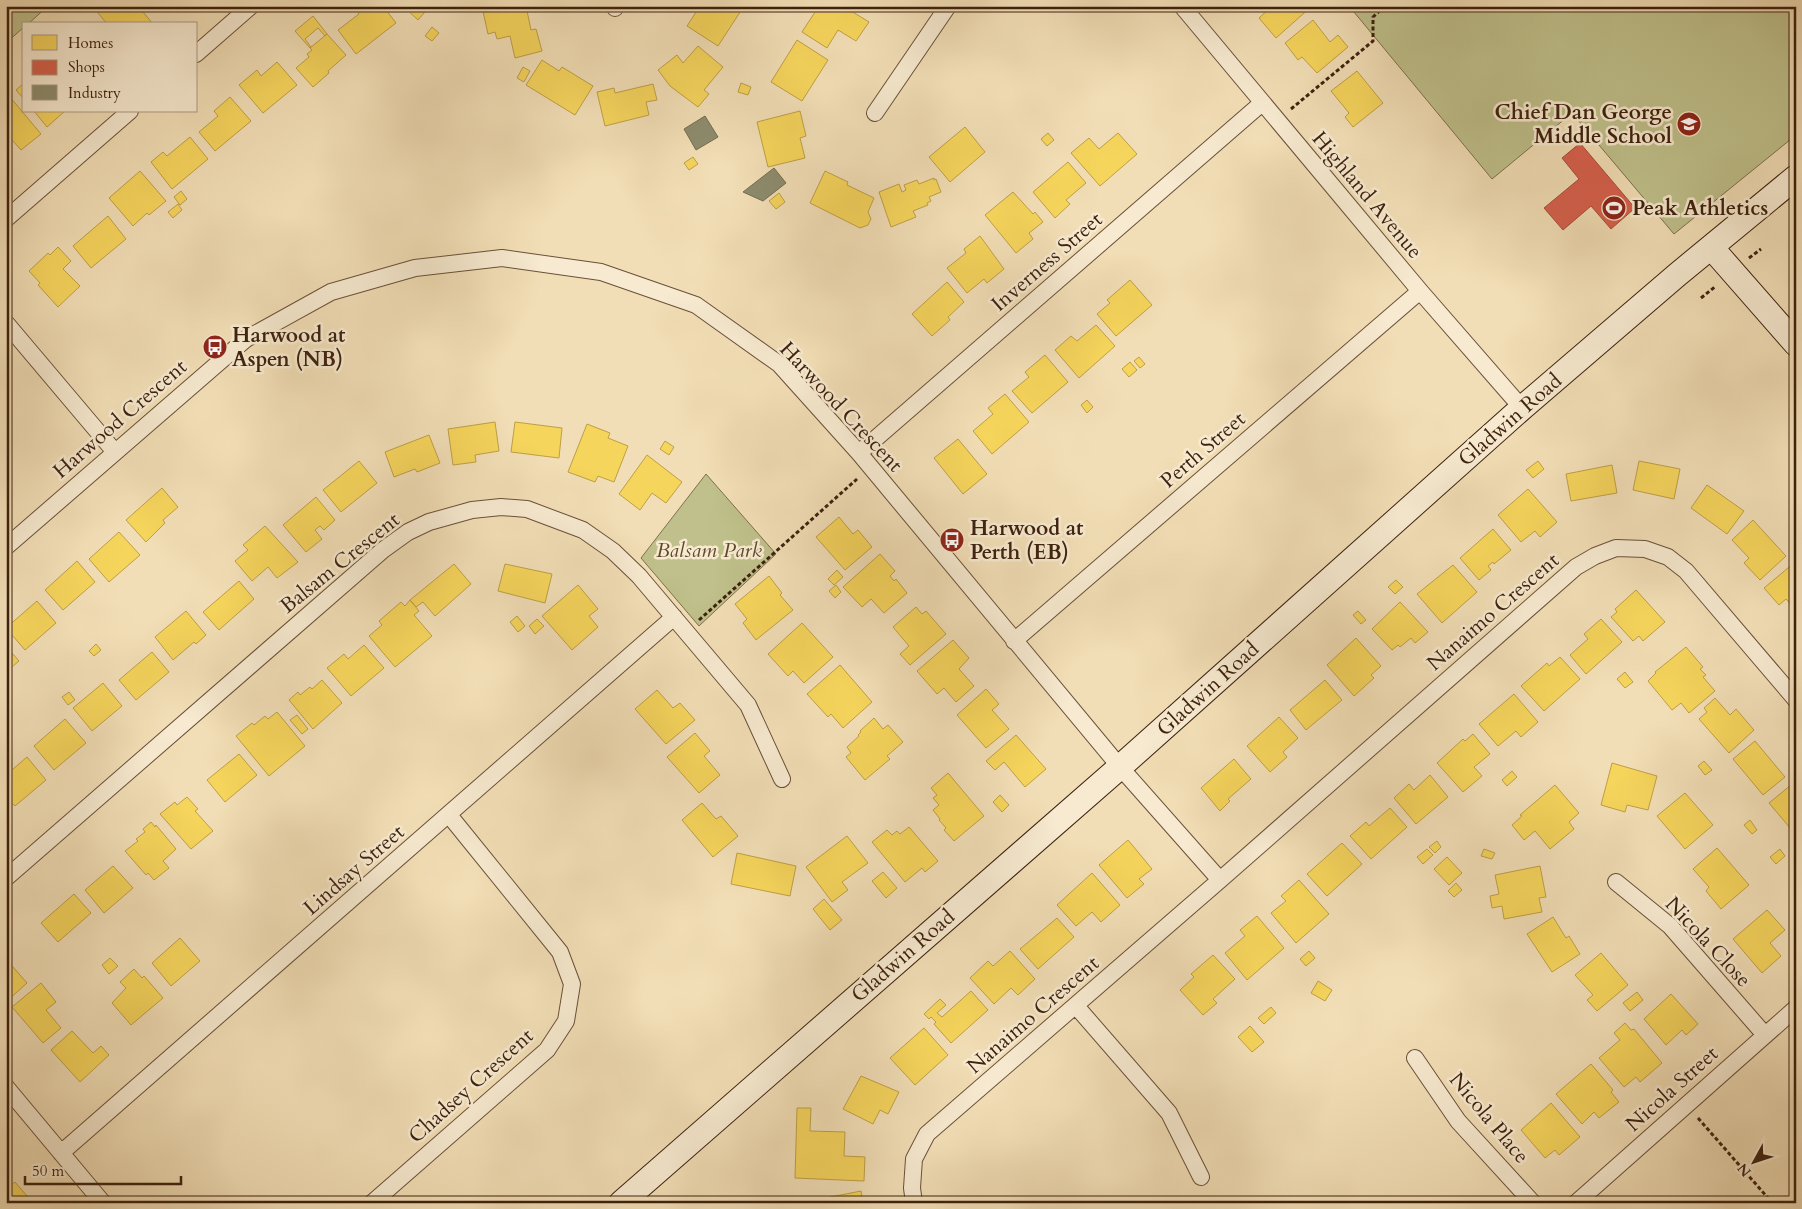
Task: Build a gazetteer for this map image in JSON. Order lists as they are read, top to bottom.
{
  "streets": {
    "main road": ["Gladwin Road"],
    "street": [
      "Highland Avenue",
      "Inverness Street",
      "Harwood Crescent",
      "Perth Street",
      "Balsam Crescent",
      "Nanaimo Crescent",
      "Lindsay Street",
      "Nicola Close",
      "Chadsey Crescent",
      "Nicola Street",
      "Nicola Place"
    ]
  },
  "crossings": [
    ["Highland Avenue", "Inverness Street"],
    ["Highland Avenue", "Gladwin Road"],
    ["Highland Avenue", "Perth Street"],
    ["Inverness Street", "Harwood Crescent"],
    ["Harwood Crescent", "Gladwin Road"],
    ["Harwood Crescent", "Perth Street"],
    ["Balsam Crescent", "Lindsay Street"],
    ["Lindsay Street", "Chadsey Crescent"],
    ["Nicola Close", "Nicola Street"]
  ],
  "parks": ["Balsam Park"],
  "places": {
    "school or university": ["Chief Dan George Middle School"],
    "sports": ["Peak Athletics"],
    "bus stop": ["Harwood at Aspen (NB)", "Harwood at Perth (EB)"]
  },
  "legend": ["Homes", "Shops", "Industry"],
  "scale_bar": "50 m",
  "north": "bottom left"
}
